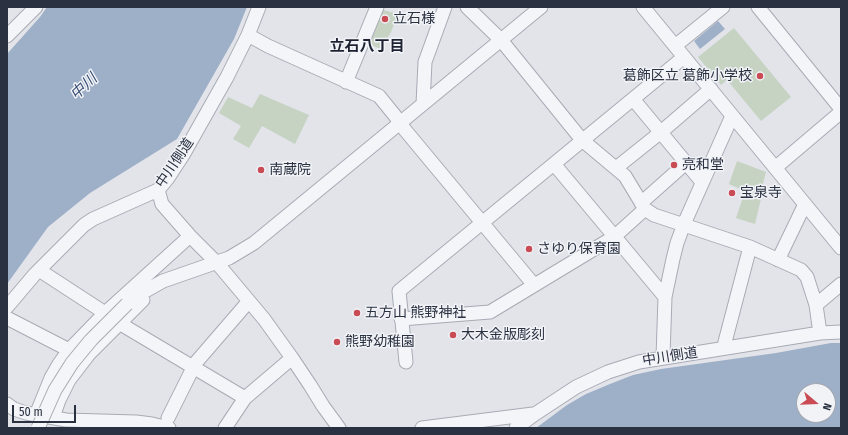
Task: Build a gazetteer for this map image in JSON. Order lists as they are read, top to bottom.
{
  "streets": {
    "street": ["中川側道"]
  },
  "districts": ["立石八丁目"],
  "water": ["中川"],
  "places": [
    "立石様",
    "葛飾区立 葛飾小学校",
    "亮和堂",
    "南蔵院",
    "宝泉寺",
    "さゆり保育園",
    "五方山 熊野神社",
    "大木金版彫刻",
    "熊野幼稚園"
  ],
  "scale_bar": "50 m",
  "north": "right"
}
